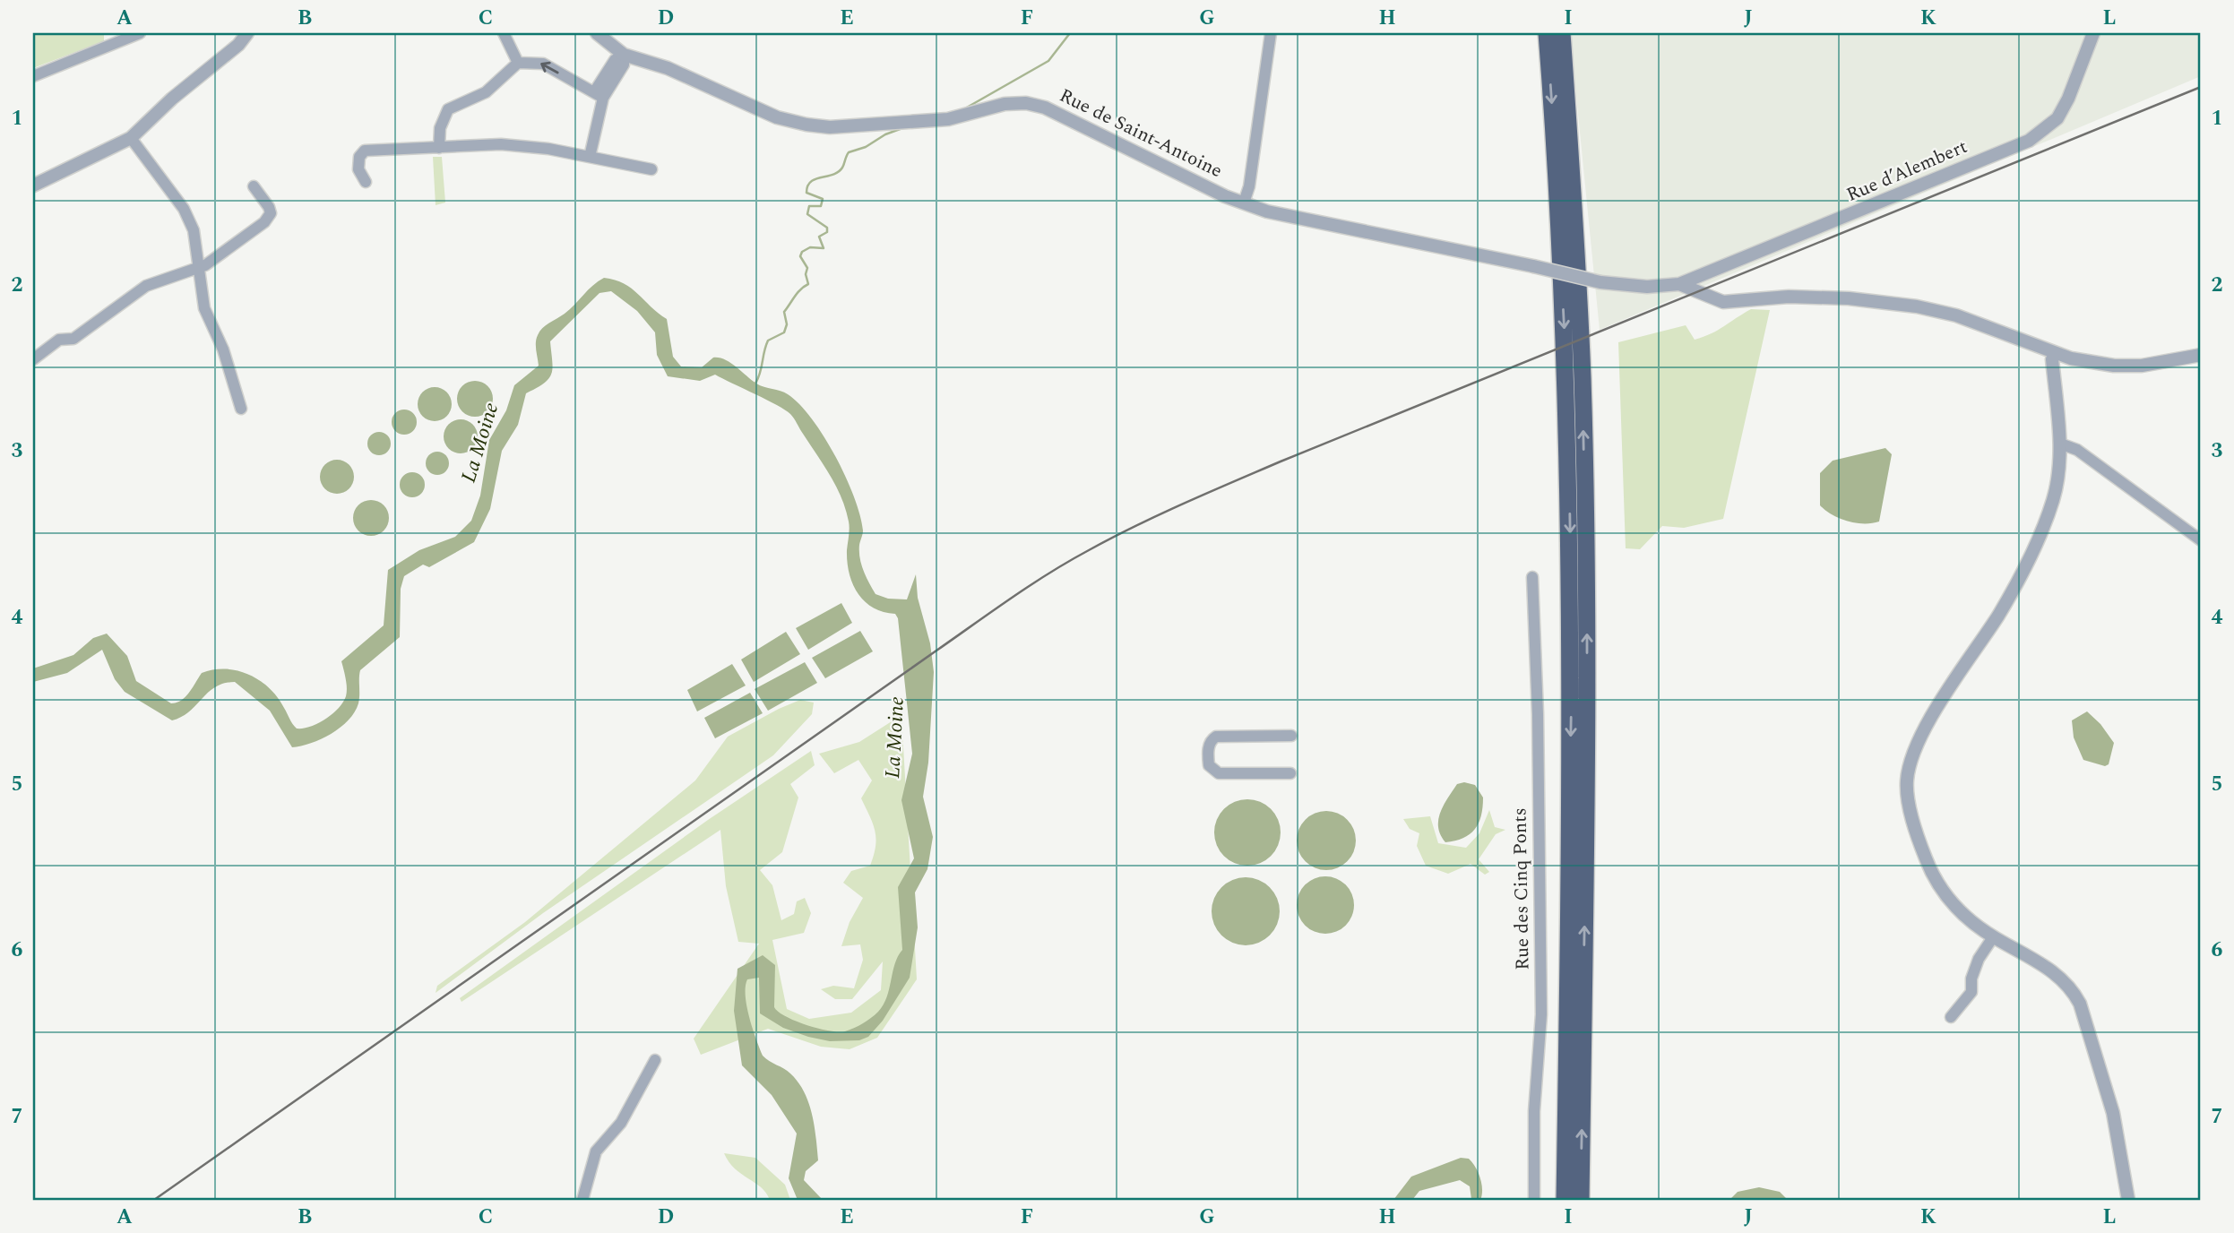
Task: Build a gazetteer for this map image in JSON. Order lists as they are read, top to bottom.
{
  "streets": {
    "street": ["Rue de Saint-Antoine", "Rue d’Alembert", "Rue des Cinq Ponts"]
  },
  "crossings": [
    ["Rue de Saint-Antoine", "Rue d’Alembert"]
  ],
  "water": ["La Moine"],
  "grid": {
    "columns": [
      "A",
      "B",
      "C",
      "D",
      "E",
      "F",
      "G",
      "H",
      "I",
      "J",
      "K",
      "L"
    ],
    "rows": [
      "1",
      "2",
      "3",
      "4",
      "5",
      "6",
      "7"
    ]
  }
}
